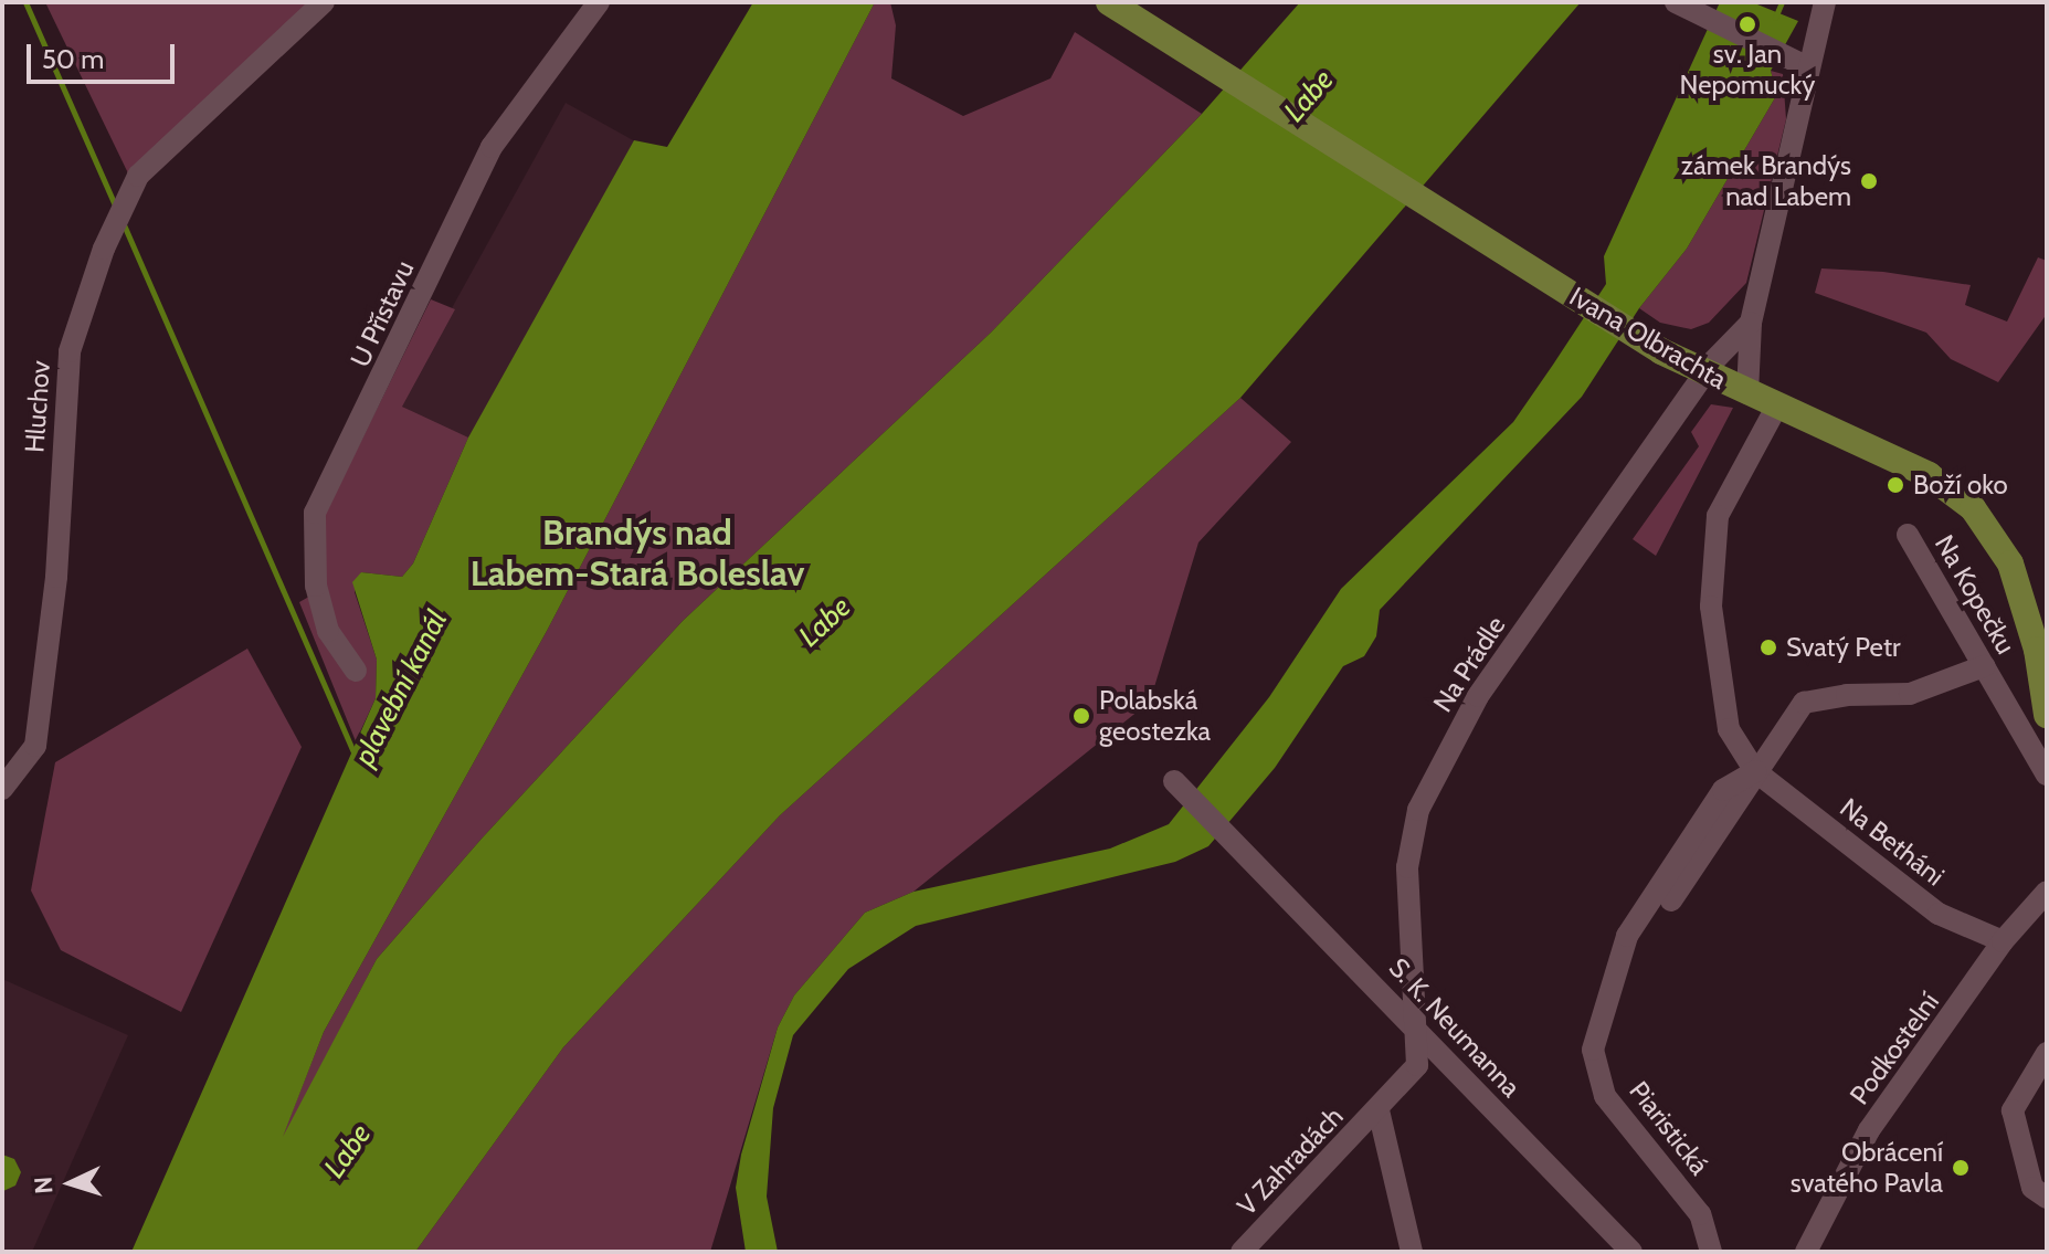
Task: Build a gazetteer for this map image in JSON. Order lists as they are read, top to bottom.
{
  "streets": {
    "main road": ["Ivana Olbrachta"],
    "street": [
      "U Přístavu",
      "Hluchov",
      "Na Kopečku",
      "Na Prádle",
      "Na Betháni",
      "S. K. Neumanna",
      "Podkostelní",
      "Piaristická",
      "V Zahradách"
    ]
  },
  "crossings": [
    ["Ivana Olbrachta", "Na Prádle"],
    ["Ivana Olbrachta", "Na Betháni"],
    ["Na Prádle", "S. K. Neumanna"],
    ["Na Prádle", "V Zahradách"],
    ["Na Betháni", "Podkostelní"],
    ["Na Betháni", "Piaristická"]
  ],
  "districts": ["Brandýs nad Labem-Stará Boleslav"],
  "water": ["Labe", "plavební kanál"],
  "places": [
    "sv. Jan Nepomucký",
    "zámek Brandýs nad Labem",
    "Boží oko",
    "Svatý Petr",
    "Polabská geostezka",
    "Obrácení svatého Pavla"
  ],
  "scale_bar": "50 m",
  "north": "left"
}
